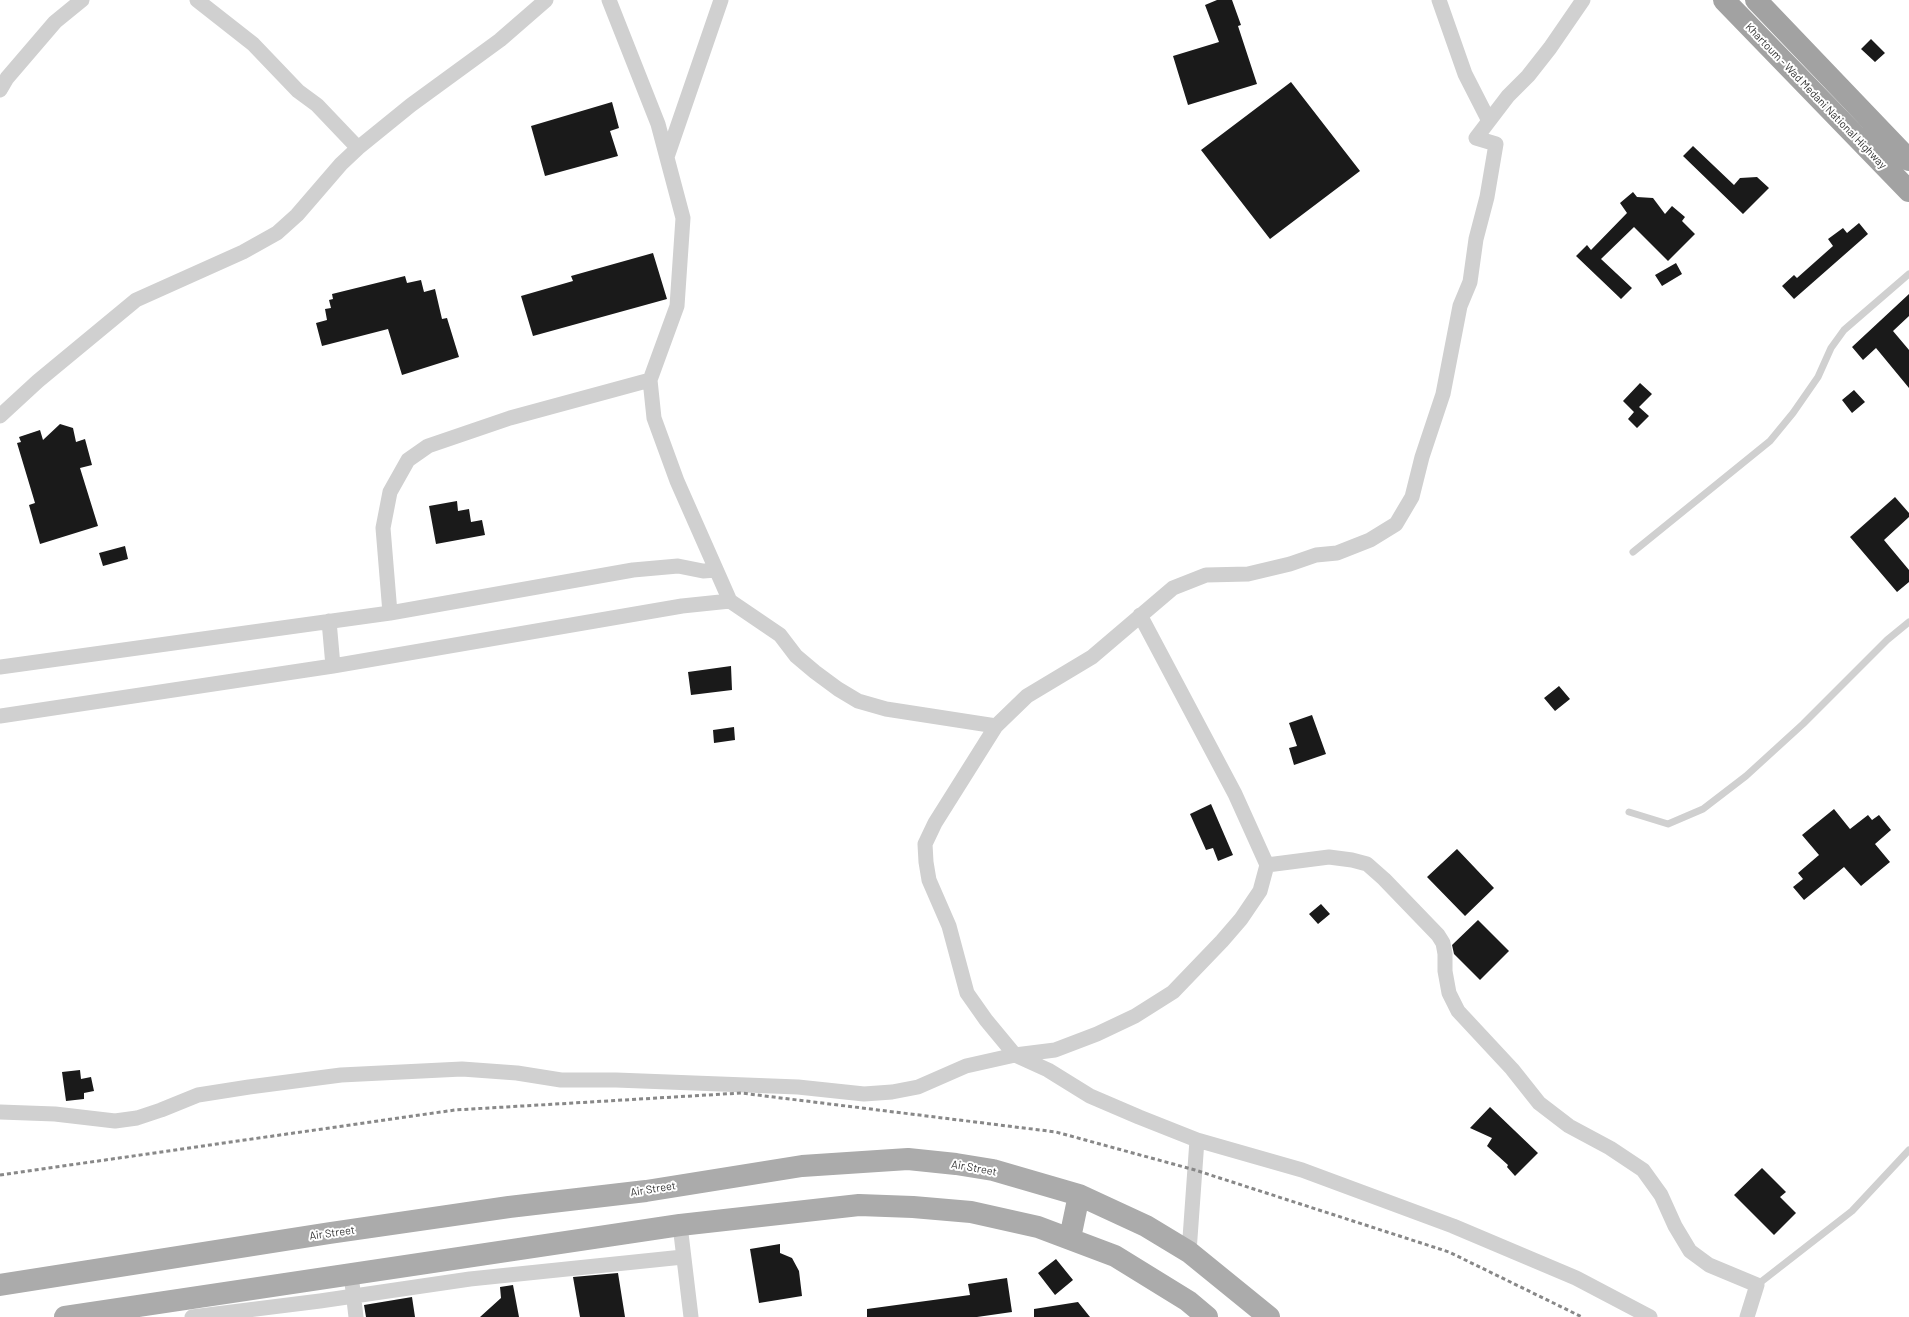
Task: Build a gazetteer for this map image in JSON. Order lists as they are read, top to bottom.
{
  "streets": {
    "highway": ["Khartoum - Wad Medani National Highway"],
    "main road": ["Air Street"]
  }
}
